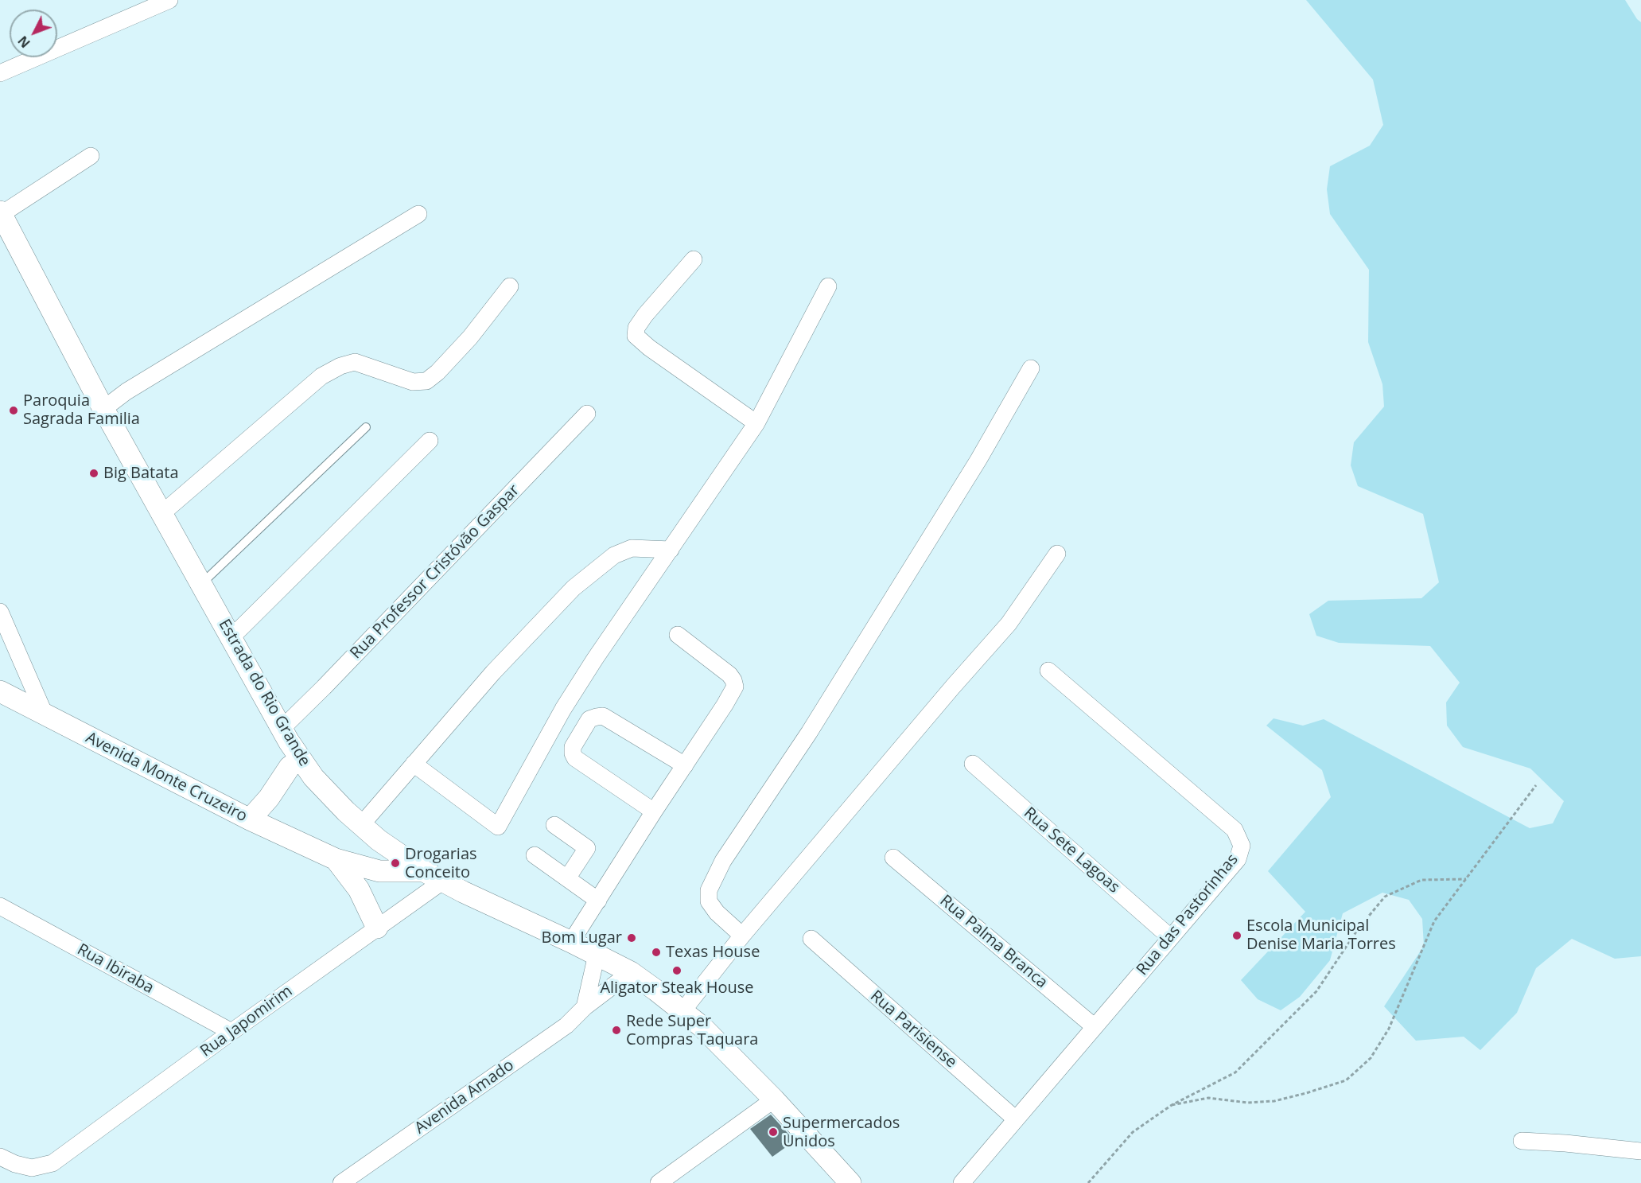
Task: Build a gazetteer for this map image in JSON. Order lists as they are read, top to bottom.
{
  "streets": {
    "street": [
      "Rua Professor Cristóvão Gaspar",
      "Estrada do Rio Grande",
      "Avenida Monte Cruzeiro",
      "Rua Sete Lagoas",
      "Rua das Pastorinhas",
      "Rua Palma Branca",
      "Rua Ibiraba",
      "Rua Japomirim",
      "Rua Parisiense",
      "Avenida Amado"
    ]
  },
  "crossings": [
    ["Rua Professor Cristóvão Gaspar", "Estrada do Rio Grande"],
    ["Estrada do Rio Grande", "Avenida Monte Cruzeiro"],
    ["Estrada do Rio Grande", "Rua Japomirim"],
    ["Estrada do Rio Grande", "Avenida Amado"],
    ["Avenida Monte Cruzeiro", "Rua Japomirim"],
    ["Rua Sete Lagoas", "Rua das Pastorinhas"],
    ["Rua das Pastorinhas", "Rua Palma Branca"],
    ["Rua das Pastorinhas", "Rua Parisiense"],
    ["Rua Ibiraba", "Rua Japomirim"]
  ],
  "places": [
    "Paroquia Sagrada Familia",
    "Big Batata",
    "Drogarias Conceito",
    "Escola Municipal Denise Maria Torres",
    "Bom Lugar",
    "Texas House",
    "Aligator Steak House",
    "Rede Super Compras Taquara",
    "Supermercados Unidos"
  ],
  "north": "bottom left"
}
